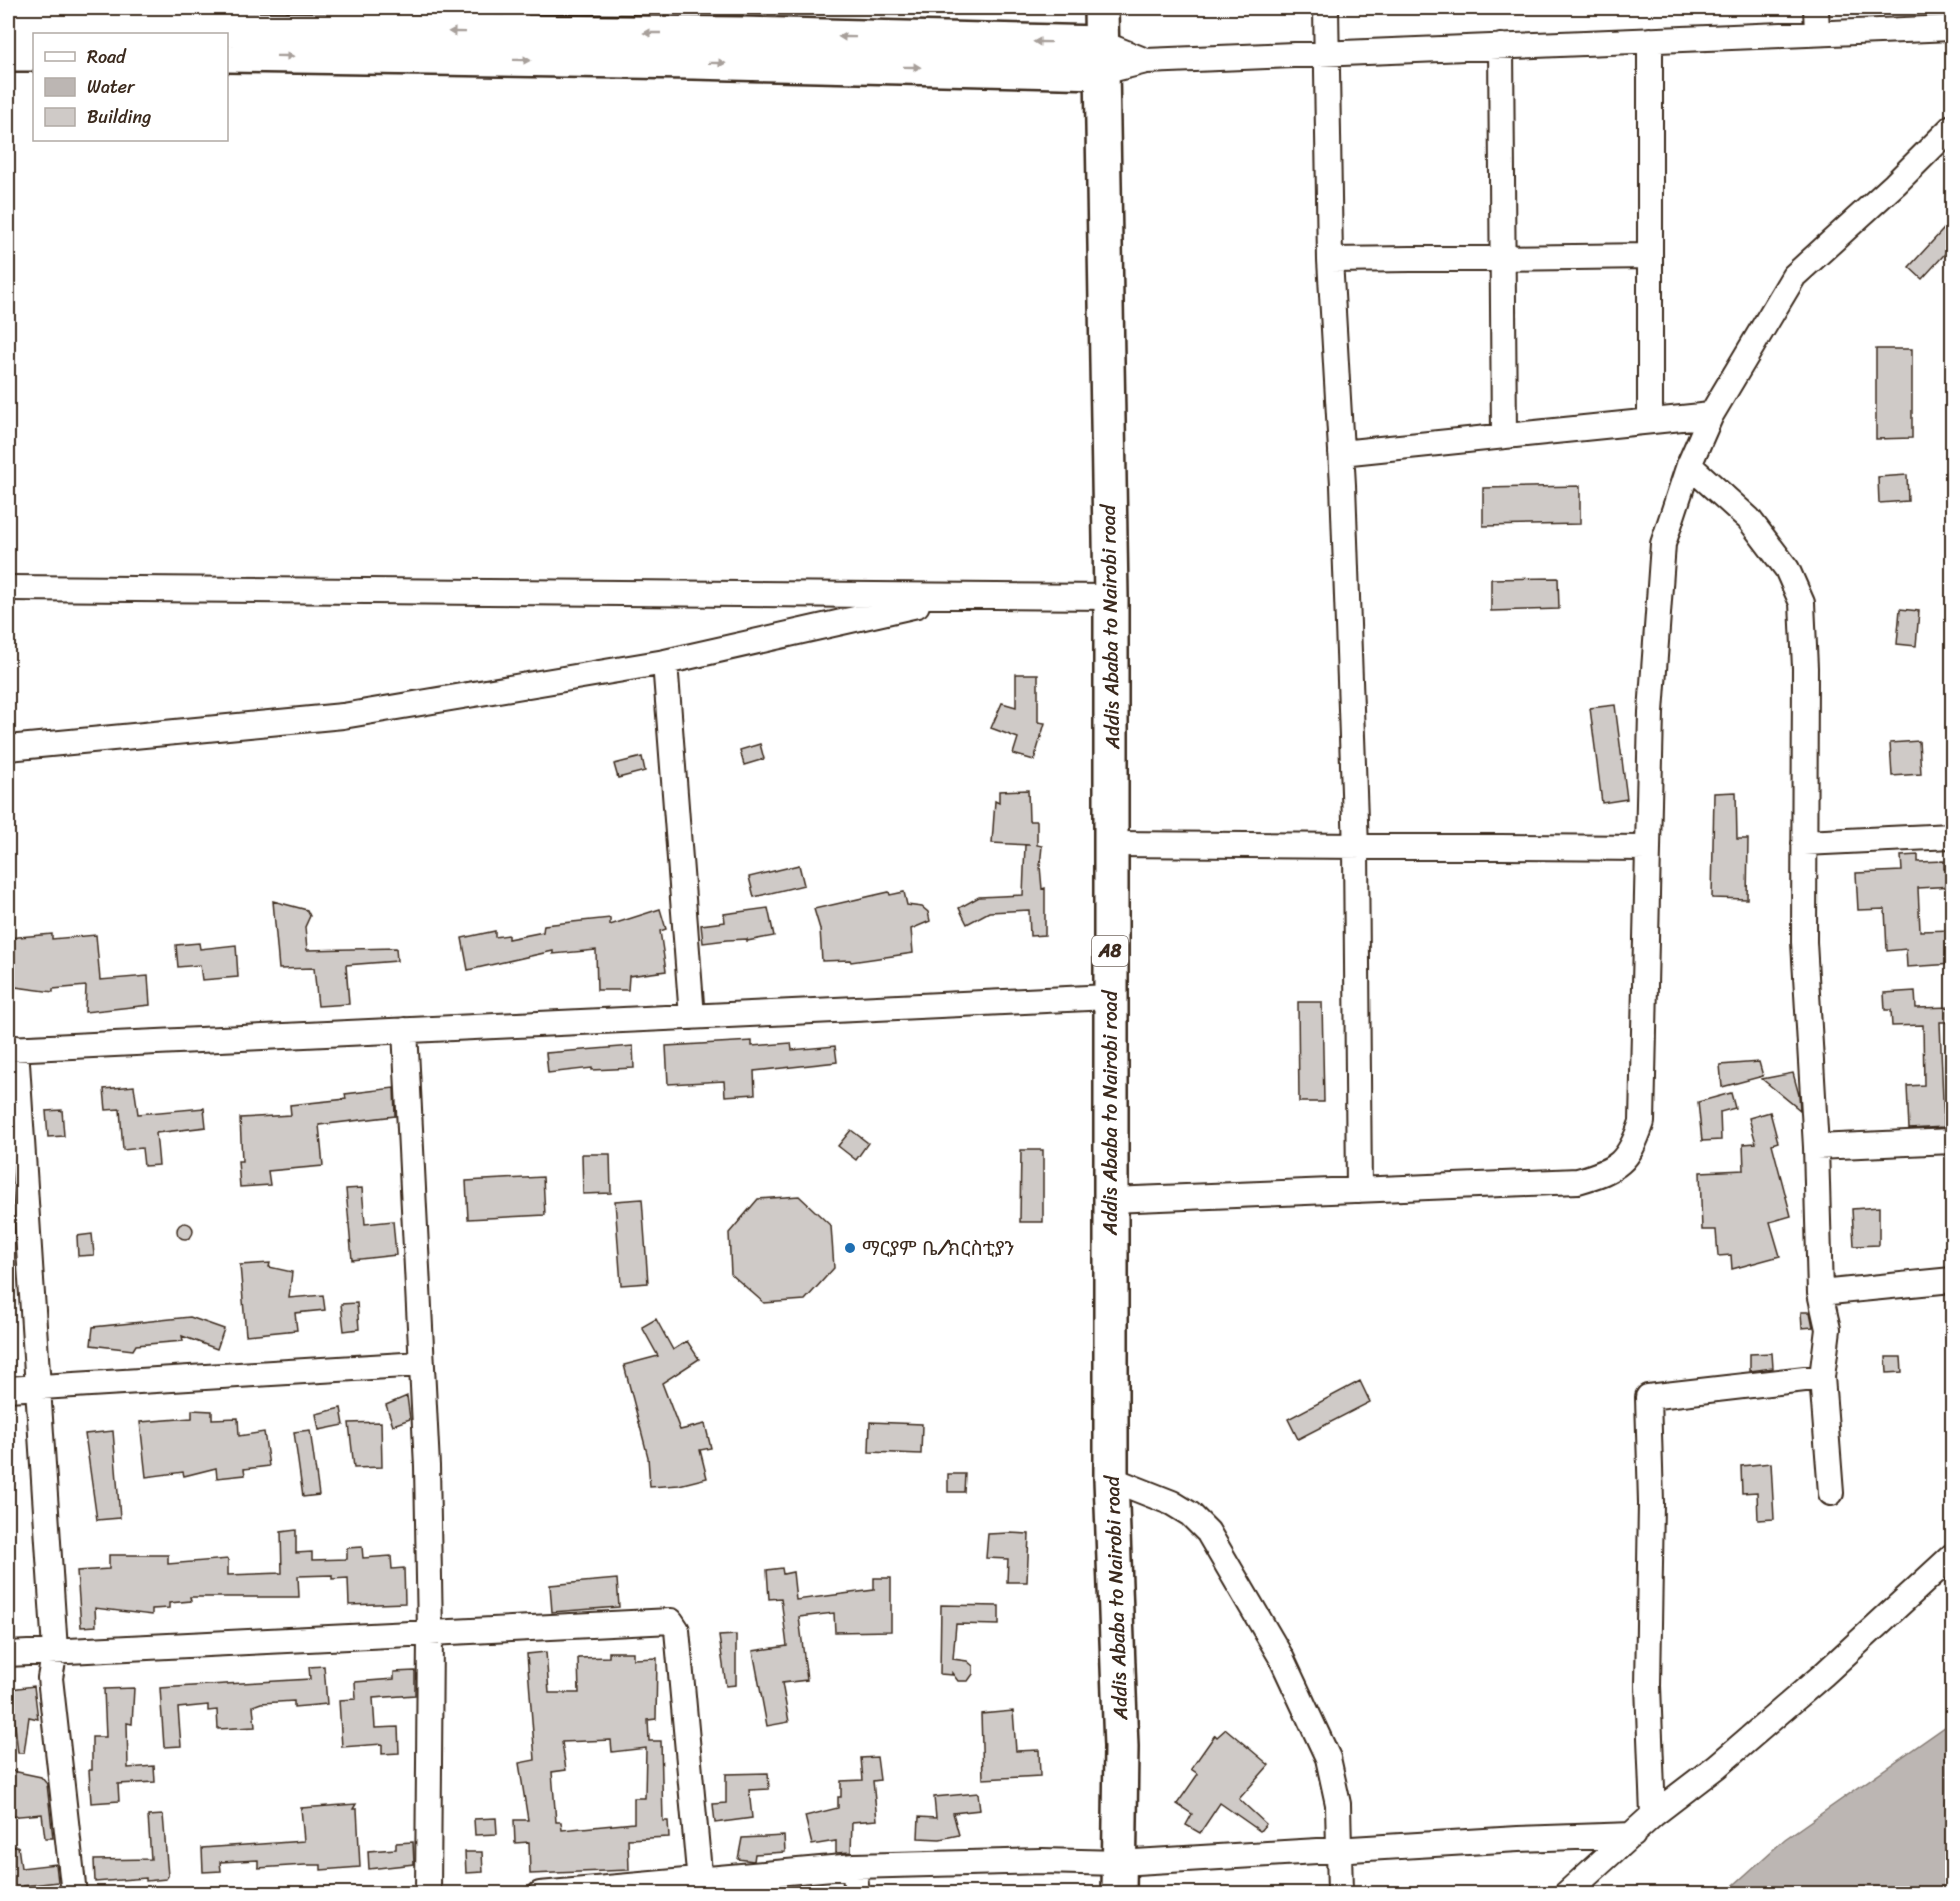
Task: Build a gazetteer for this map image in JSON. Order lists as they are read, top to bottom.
{
  "streets": {
    "main road": ["Addis Ababa to Nairobi road", "A8"]
  },
  "places": ["ማርያም ቤ/ክርስቲያን"],
  "legend": ["Road", "Water", "Building"]
}
